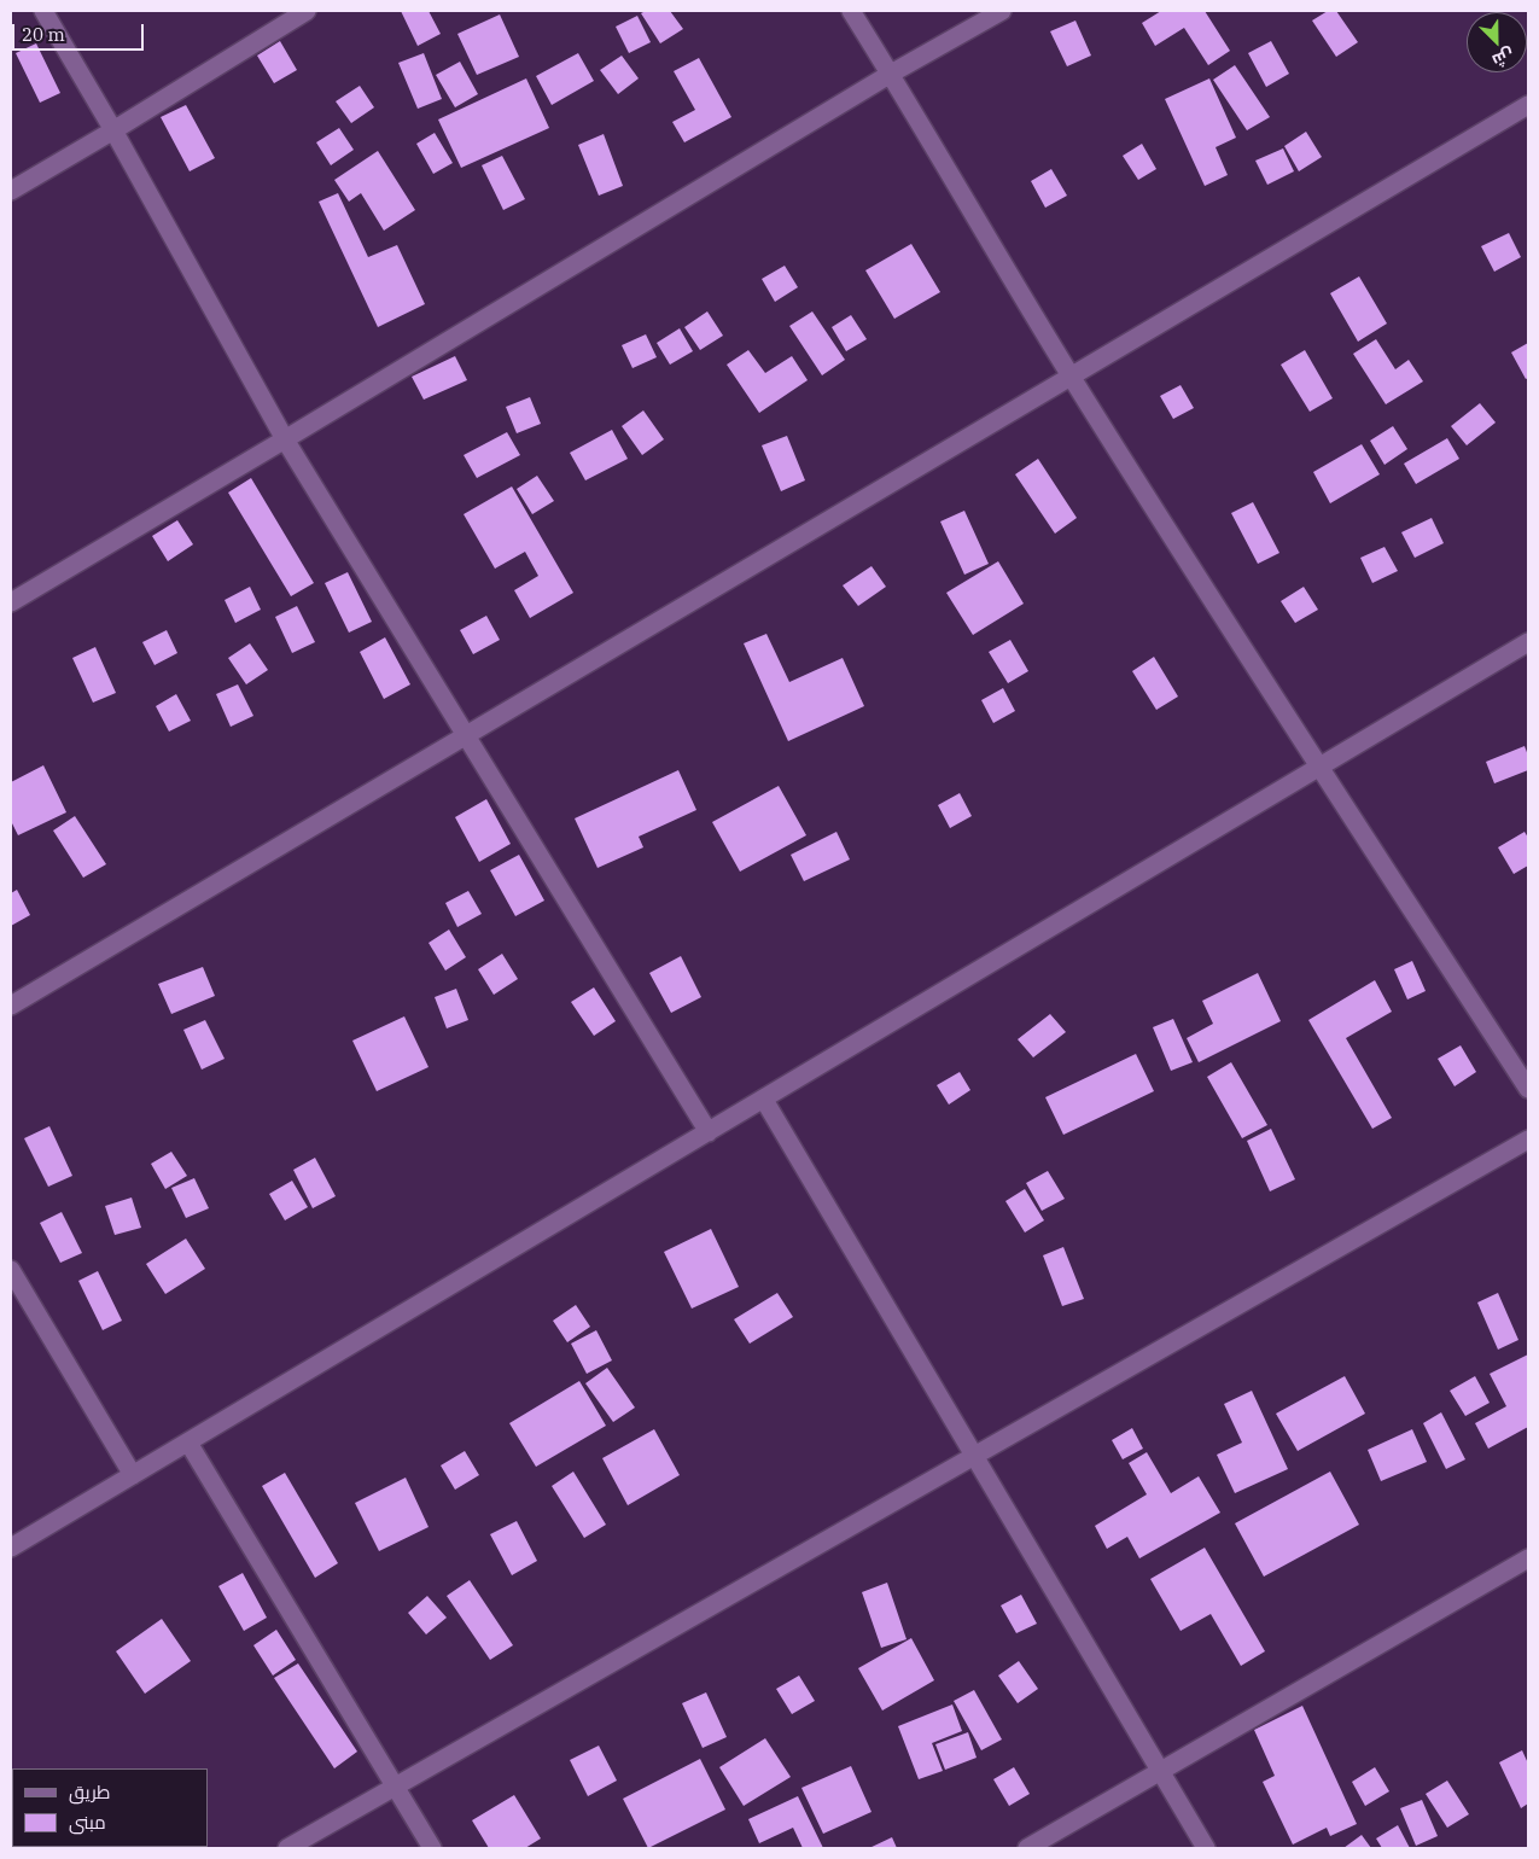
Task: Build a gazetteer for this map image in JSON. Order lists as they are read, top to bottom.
{
  "legend": ["طريق", "مبنى"],
  "scale_bar": "20 m",
  "north": "bottom right"
}
